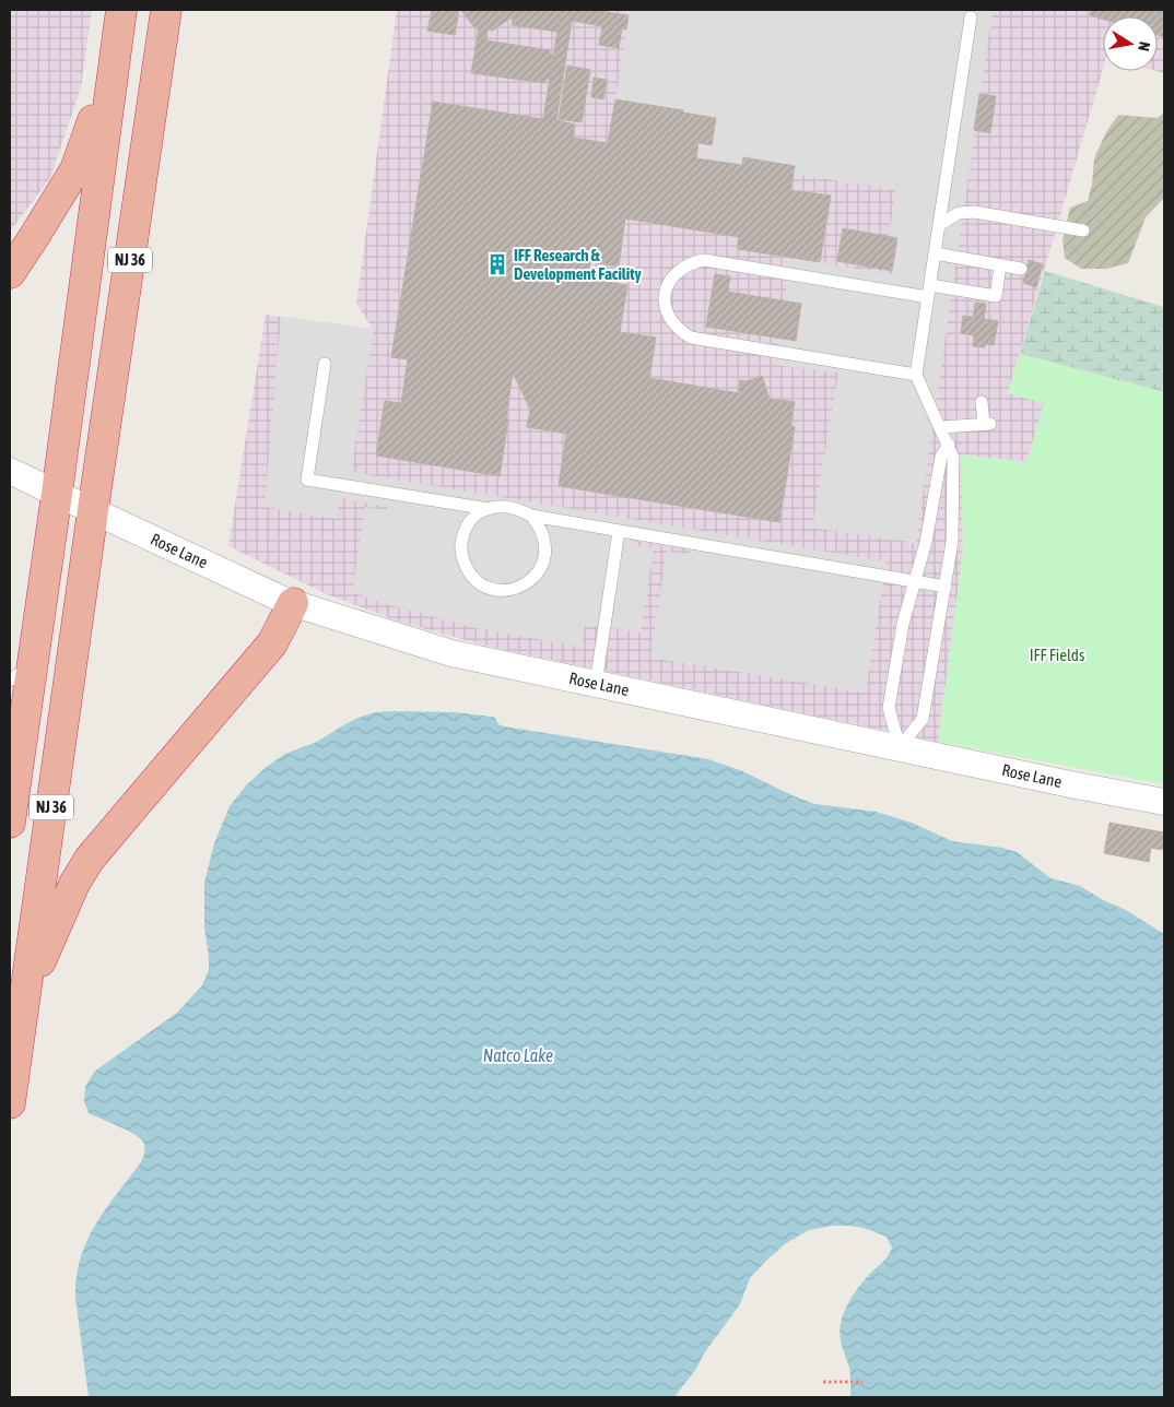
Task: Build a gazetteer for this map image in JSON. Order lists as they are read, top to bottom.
{
  "streets": {
    "highway": ["NJ 36"],
    "street": ["Rose Lane"]
  },
  "crossings": [
    ["NJ 36", "Rose Lane"]
  ],
  "water": ["Natco Lake"],
  "parks": ["IFF Fields"],
  "places": {
    "building": ["IFF Research & Development Facility"]
  },
  "north": "right"
}
